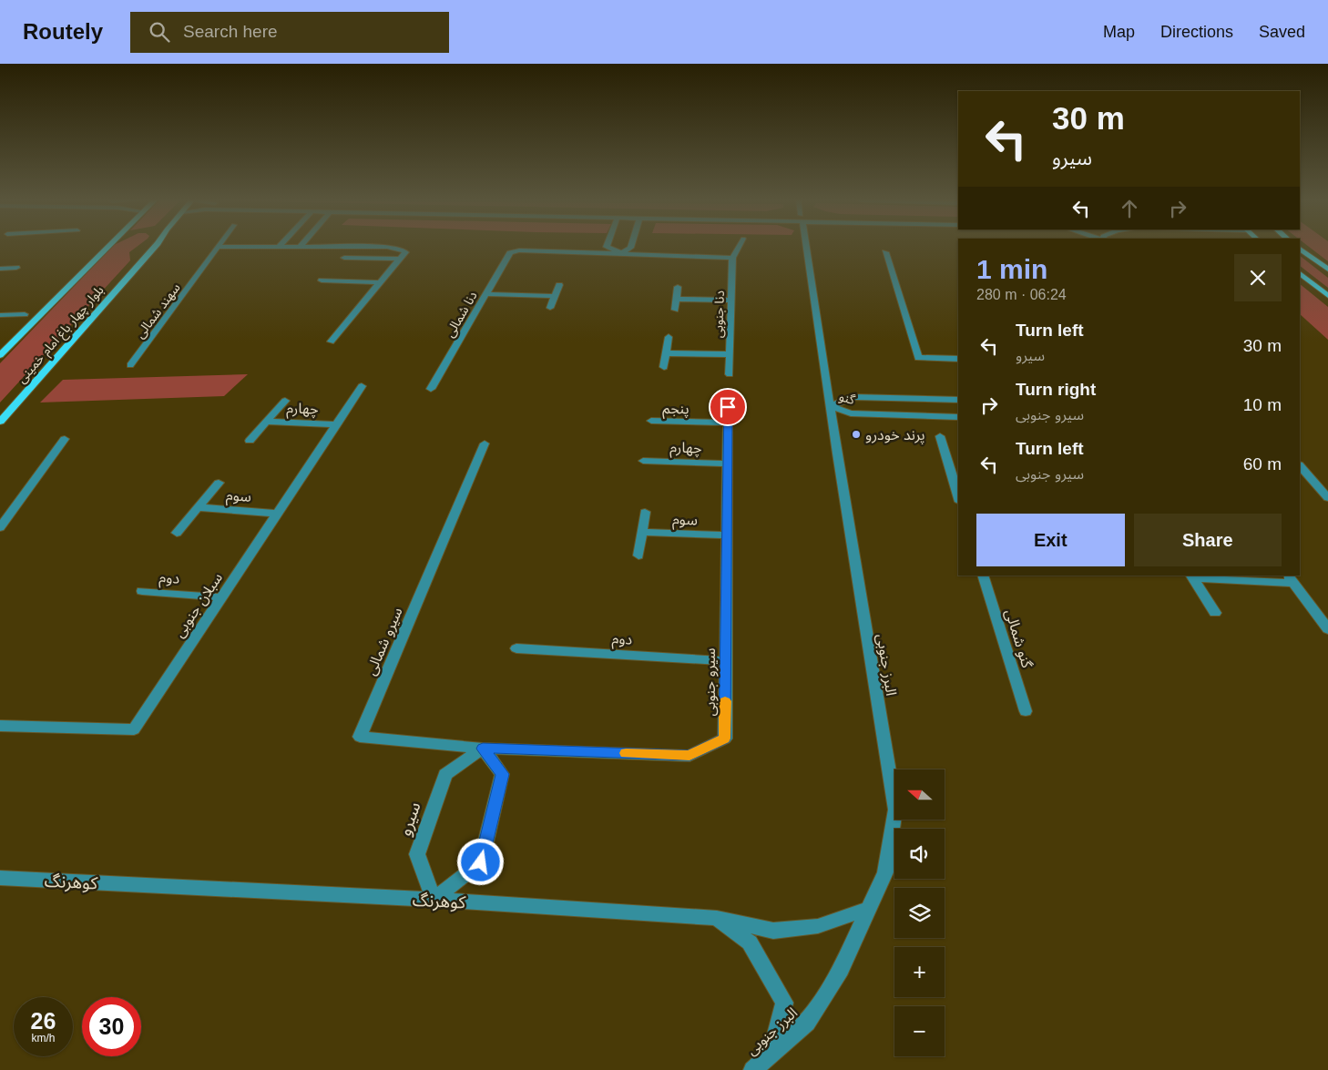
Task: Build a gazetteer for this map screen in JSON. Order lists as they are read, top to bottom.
{
  "streets": {
    "main road": ["بلوار چهار باغ امام خمینی"],
    "street": [
      "سهند شمالی",
      "دنا شمالی",
      "دنا جنوبی",
      "گنو",
      "چهارم",
      "پنجم",
      "سوم",
      "دوم",
      "سبلان جنوبی",
      "گنو شمالی",
      "سیرو شمالی",
      "البرز جنوبی",
      "سیرو جنوبی",
      "سیرو",
      "کوهرنگ"
    ]
  },
  "crossings": [
    ["گنو", "البرز جنوبی"],
    ["چهارم", "سبلان جنوبی"],
    ["چهارم", "سیرو جنوبی"],
    ["پنجم", "سیرو جنوبی"],
    ["سوم", "سبلان جنوبی"],
    ["سوم", "سیرو جنوبی"],
    ["دوم", "سبلان جنوبی"],
    ["دوم", "سیرو جنوبی"],
    ["سیرو شمالی", "سیرو جنوبی"],
    ["سیرو شمالی", "سیرو"],
    ["البرز جنوبی", "کوهرنگ"],
    ["سیرو جنوبی", "سیرو"],
    ["سیرو", "کوهرنگ"]
  ],
  "places": ["پرند خودرو"],
  "north": "left",
  "page": {
    "header": "Routely",
    "search": "Search here",
    "nav": ["Map", "Directions", "Saved"],
    "turn": ["30 m", "سیرو"],
    "heading": ["1 min", "280 m · 06:24"],
    "list": [
      {
        "name": "Turn left",
        "note": "سیرو",
        "value": "30 m"
      },
      {
        "name": "Turn right",
        "note": "سیرو جنوبی",
        "value": "10 m"
      },
      {
        "name": "Turn left",
        "note": "سیرو جنوبی",
        "value": "60 m"
      }
    ],
    "buttons": ["Exit", "Share"],
    "map_buttons": ["+", "−"],
    "speed": "26 km/h",
    "limit": "30"
  }
}
